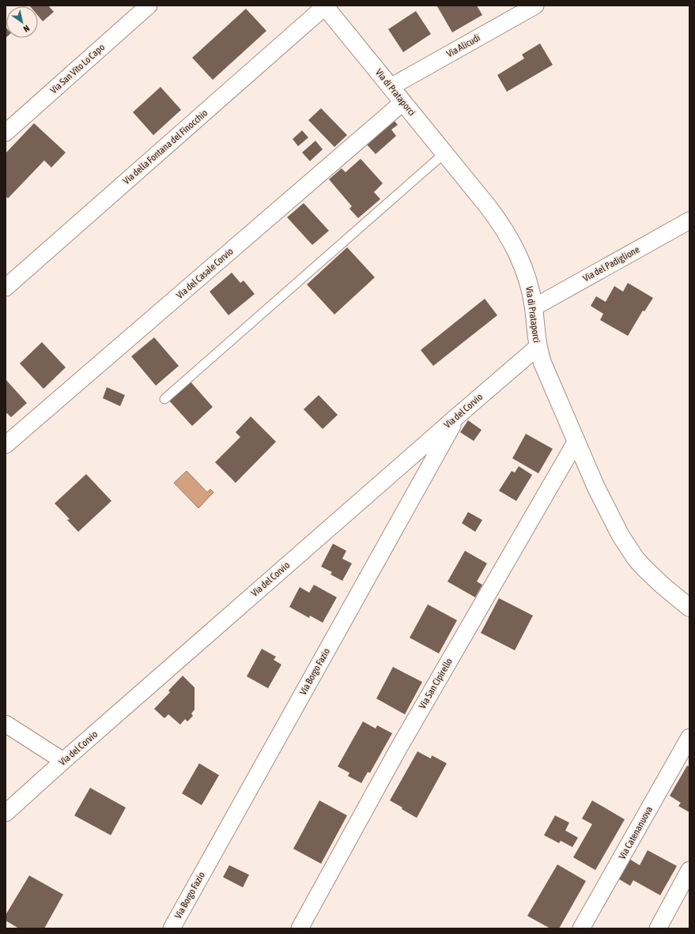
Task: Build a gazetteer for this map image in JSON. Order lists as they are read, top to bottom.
{
  "streets": {
    "street": [
      "Via Alicudi",
      "Via San Vito Lo Capo",
      "Via di Prataporci",
      "Via della Fontana del Finocchio",
      "Via del Padiglione",
      "Via del Casale Corvio",
      "Via del Corvio",
      "Via Borgo Fazio",
      "Via San Cipirello",
      "Via Catenanuova"
    ]
  },
  "crossings": [
    ["Via Alicudi", "Via di Prataporci"],
    ["Via di Prataporci", "Via della Fontana del Finocchio"],
    ["Via di Prataporci", "Via del Padiglione"],
    ["Via di Prataporci", "Via del Casale Corvio"],
    ["Via di Prataporci", "Via del Corvio"],
    ["Via di Prataporci", "Via San Cipirello"],
    ["Via del Corvio", "Via Borgo Fazio"]
  ],
  "north": "bottom right"
}
